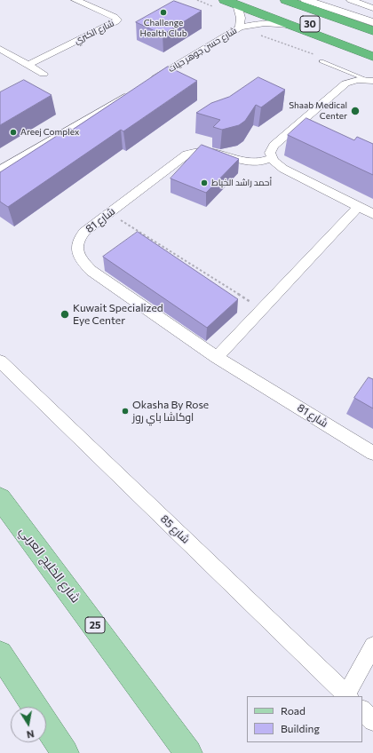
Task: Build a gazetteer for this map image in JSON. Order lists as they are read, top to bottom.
{
  "streets": {
    "highway": ["30"],
    "main road": ["شارع الخليج العربي", "25"],
    "street": [
      "شارع الكنري",
      "شارع حسن جوهر حيات",
      "شارع 81",
      "شارع 85"
    ]
  },
  "crossings": [
    ["30", "شارع حسن جوهر حيات"]
  ],
  "places": [
    "Challenge Health Club",
    "Shaab Medical Center",
    "Areej Complex",
    "أحمد راشد الخياط",
    "Kuwait Specialized Eye Center",
    "Okasha By Rose اوكاشا باي روز"
  ],
  "legend": ["Road", "Building"],
  "north": "bottom"
}
